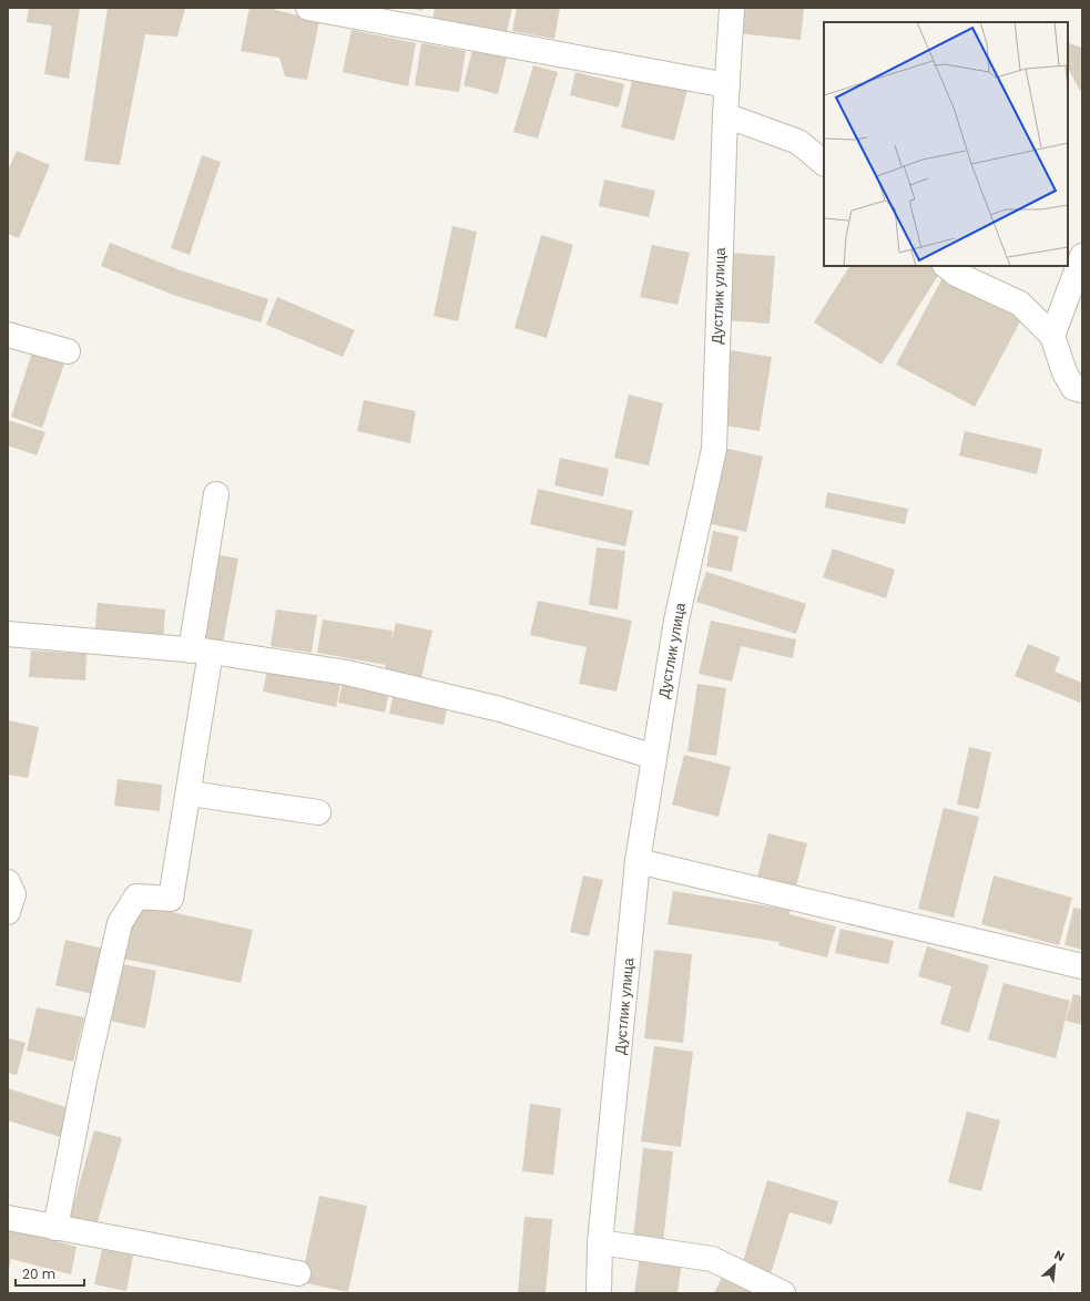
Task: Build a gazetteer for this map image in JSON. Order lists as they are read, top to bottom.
{
  "streets": {
    "street": ["Дустлик улица"]
  },
  "scale_bar": "20 m",
  "north": "top right"
}
